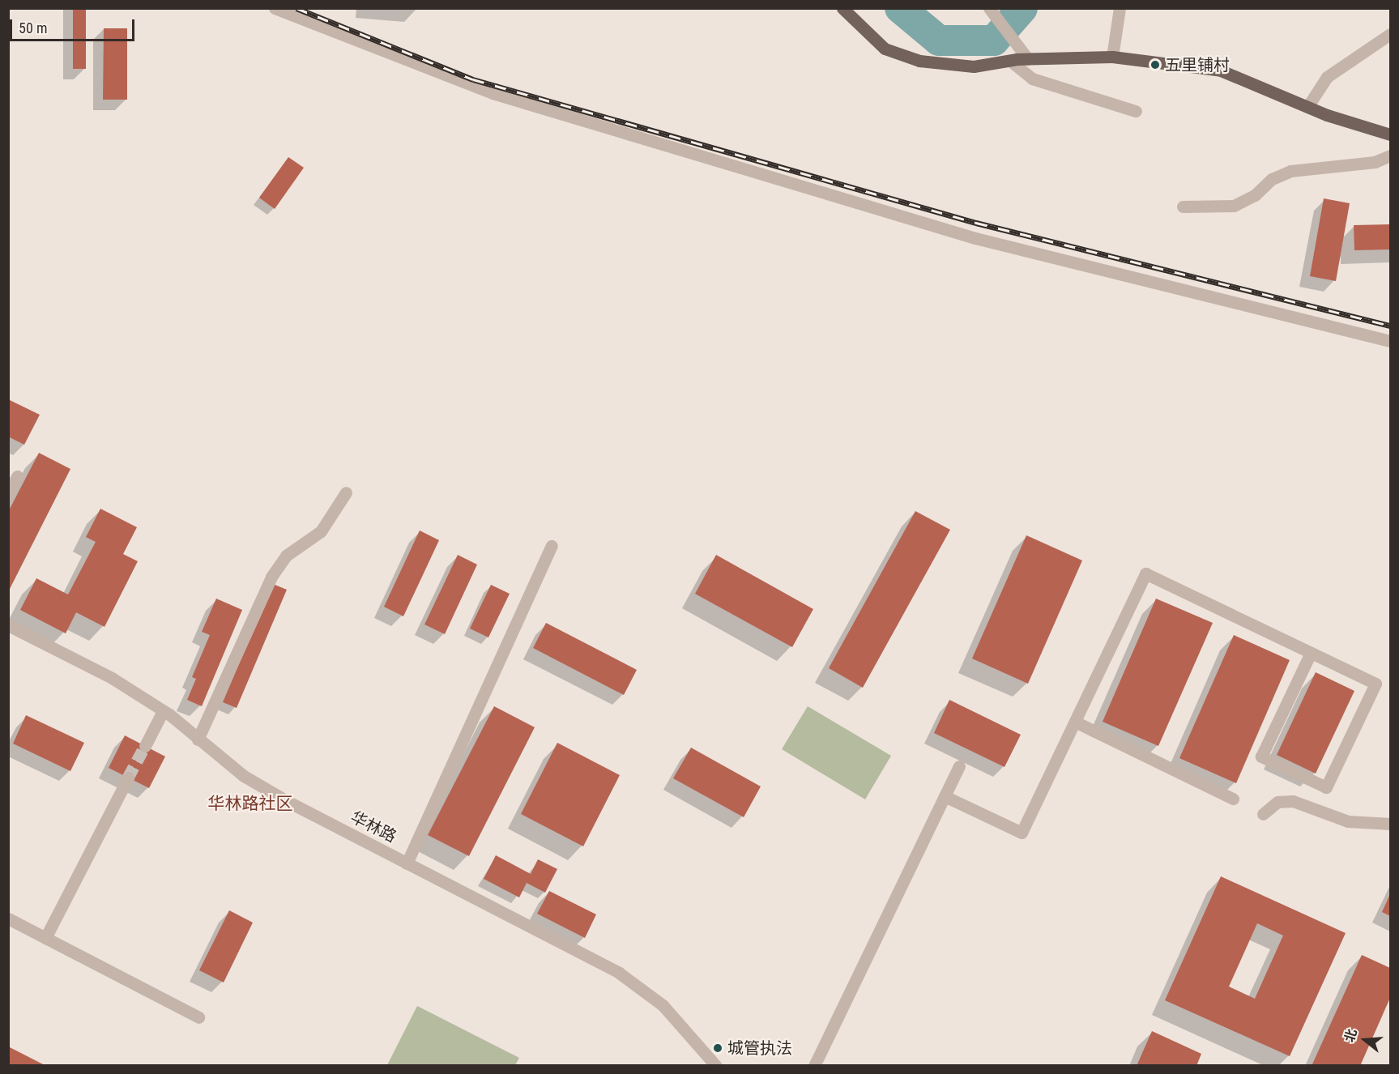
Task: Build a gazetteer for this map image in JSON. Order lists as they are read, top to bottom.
{
  "streets": {
    "street": ["华林路"]
  },
  "districts": ["华林路社区"],
  "places": ["五里铺村", "城管执法"],
  "scale_bar": "50 m",
  "north": "left"
}
